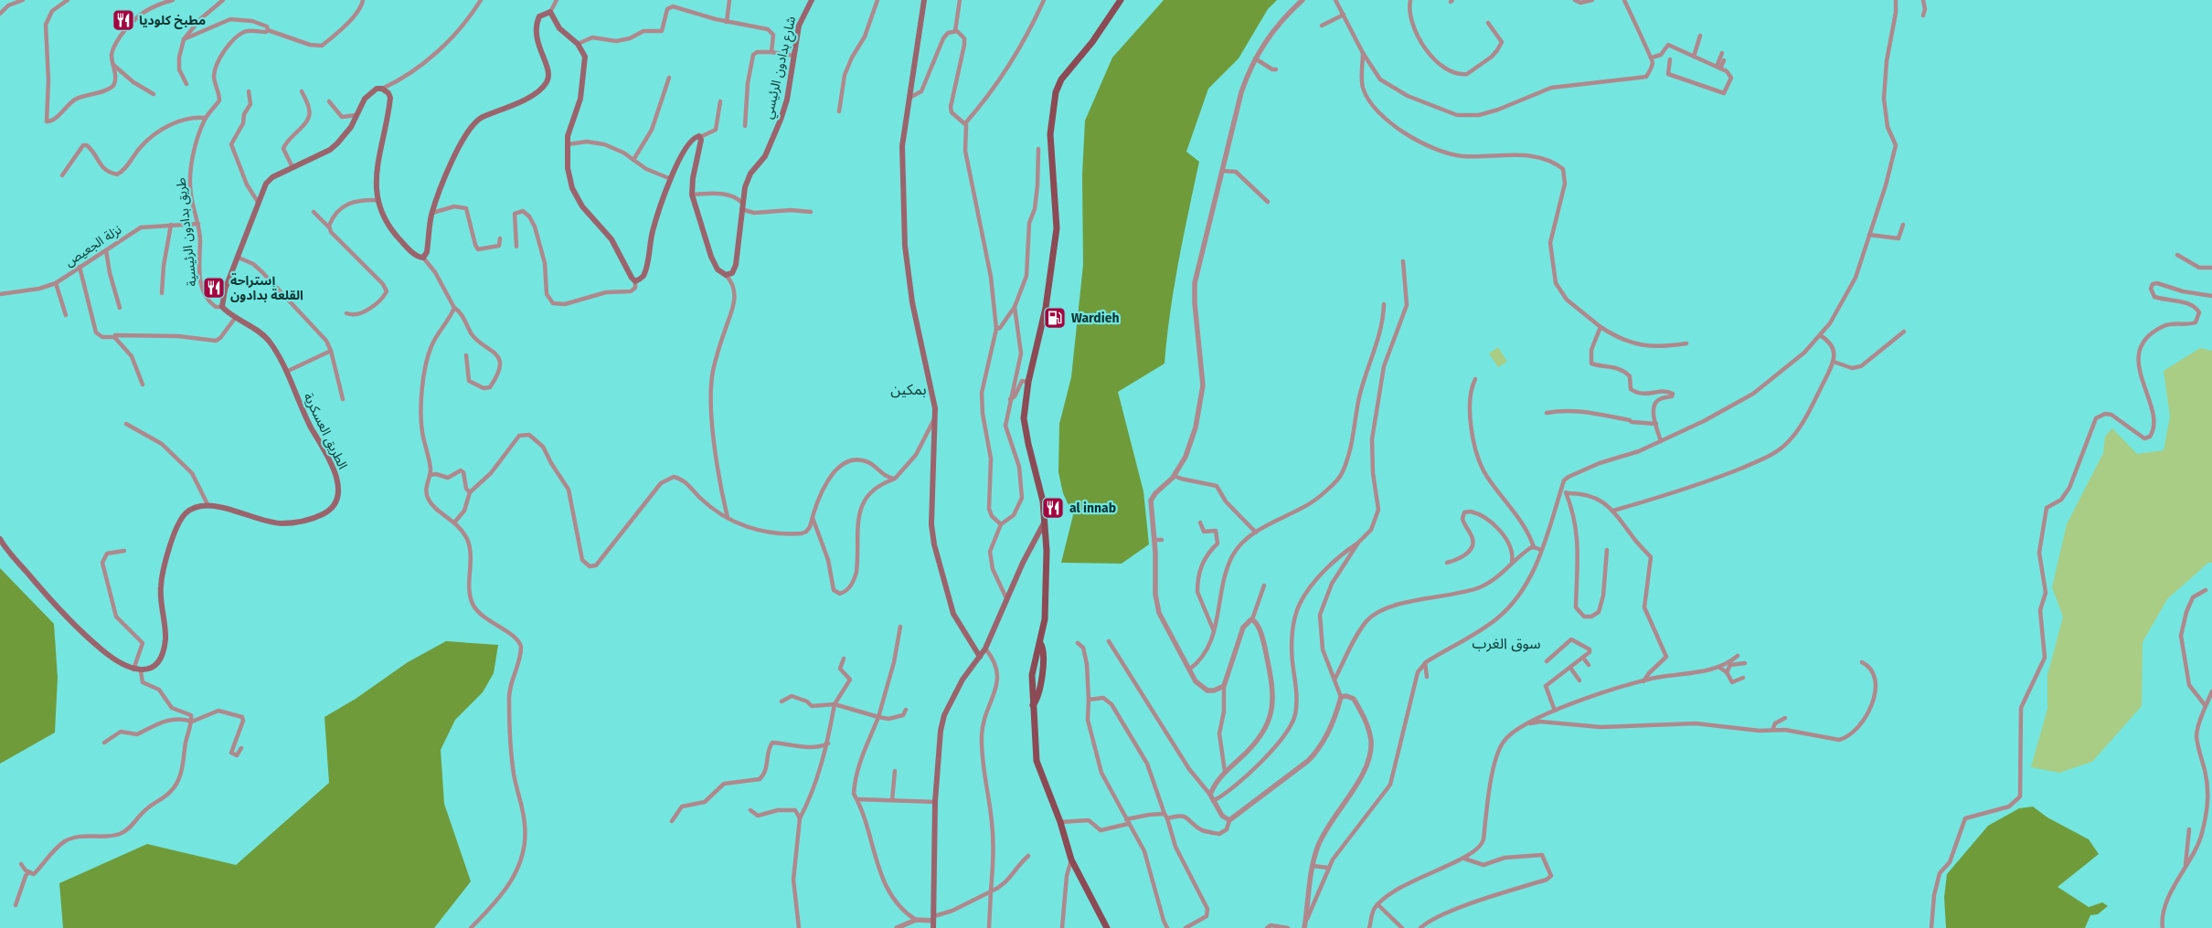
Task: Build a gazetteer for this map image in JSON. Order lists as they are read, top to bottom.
{
  "streets": {
    "main road": ["شارع بدادون الرئيسي", "الطريق العسكرية"],
    "street": ["طريق بدادون الرئيسية", "نزلة الجعيص"]
  },
  "crossings": [
    ["طريق بدادون الرئيسية", "نزلة الجعيص"],
    ["طريق بدادون الرئيسية", "الطريق العسكرية"]
  ],
  "districts": ["بمكين", "سوق الغرب"],
  "places": {
    "restaurant": ["مطبخ كلوديا", "إستراحة القلعة بدادون", "al innab"],
    "fuel station": ["Wardieh"]
  }
}
